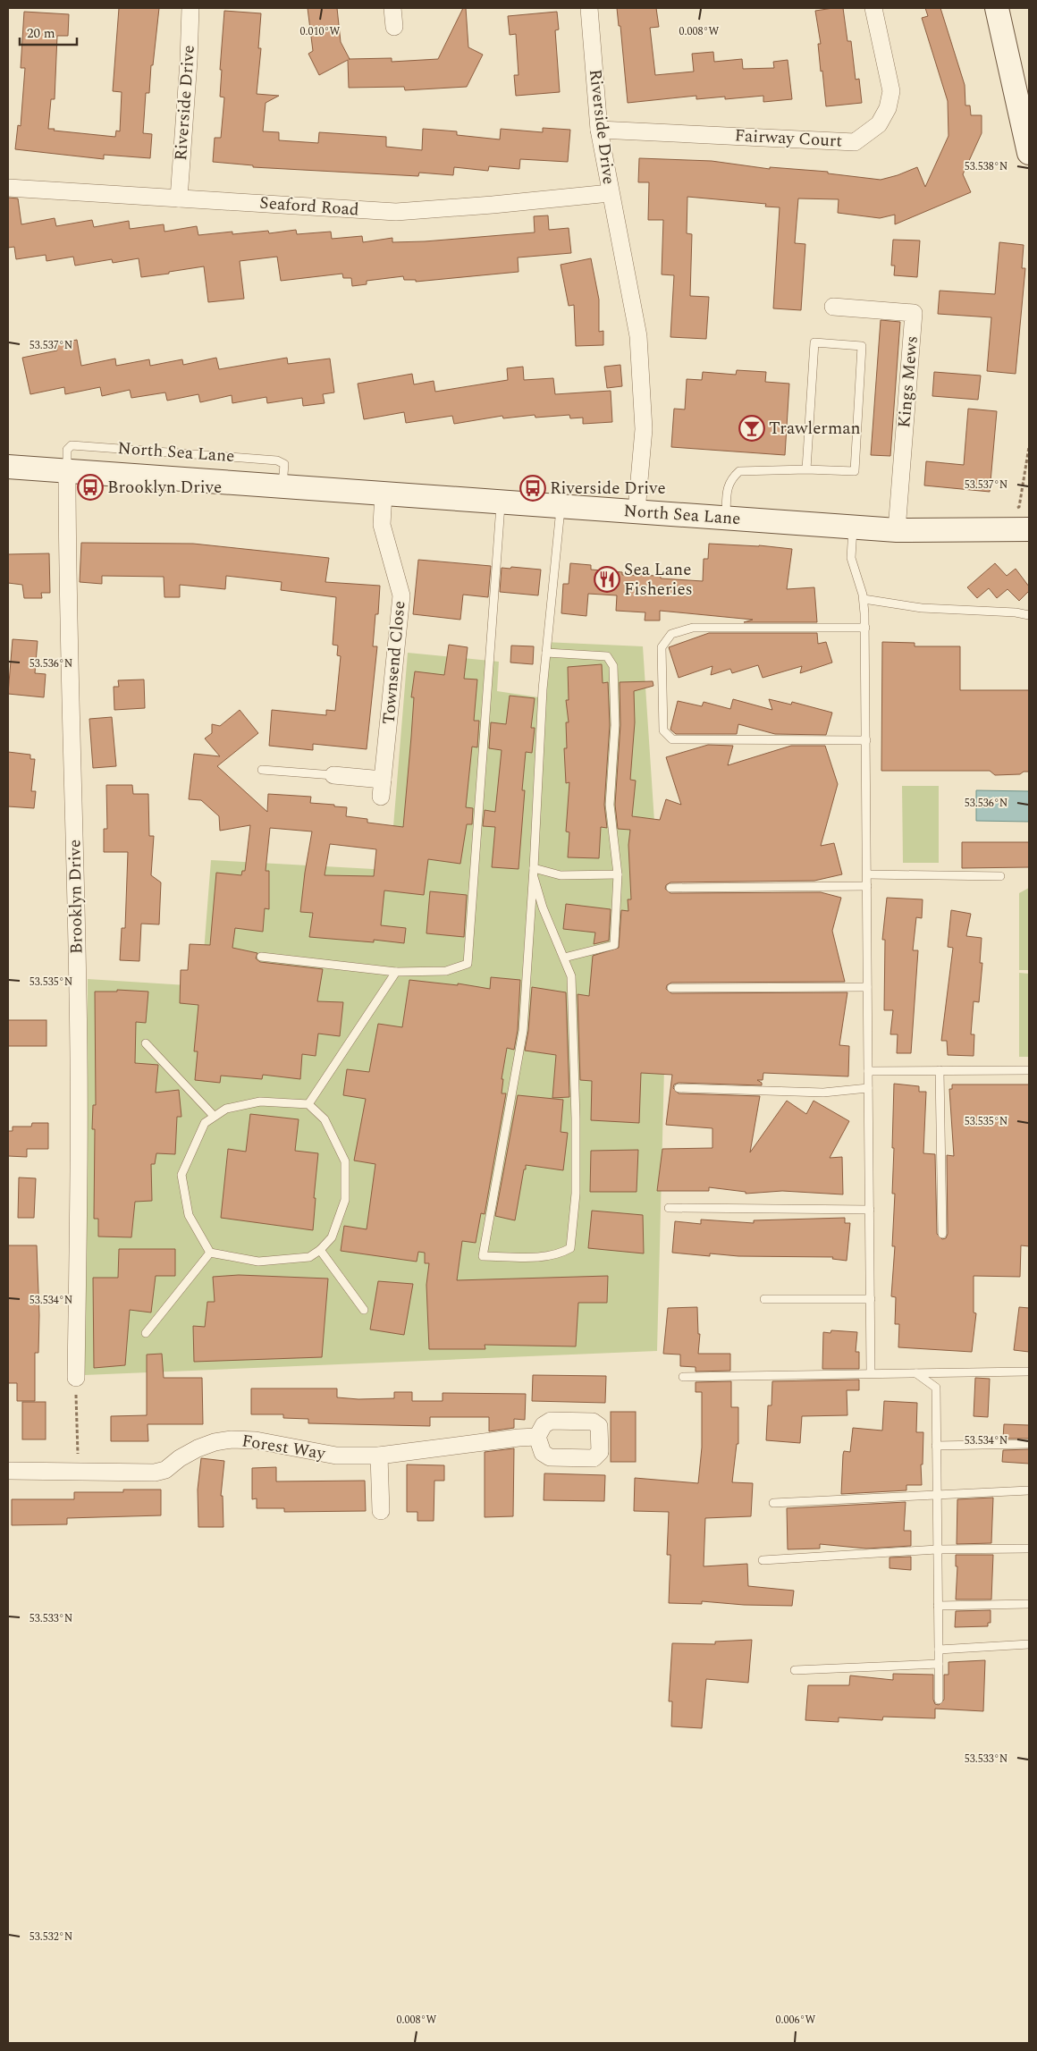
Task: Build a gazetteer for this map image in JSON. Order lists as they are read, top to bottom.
{
  "streets": {
    "street": [
      "Riverside Drive",
      "Fairway Court",
      "Seaford Road",
      "Kings Mews",
      "North Sea Lane",
      "Townsend Close",
      "Brooklyn Drive",
      "Forest Way"
    ]
  },
  "crossings": [
    ["Riverside Drive", "Fairway Court"],
    ["Riverside Drive", "Seaford Road"],
    ["Riverside Drive", "North Sea Lane"],
    ["Kings Mews", "North Sea Lane"],
    ["North Sea Lane", "Townsend Close"],
    ["North Sea Lane", "Brooklyn Drive"]
  ],
  "places": {
    "bar": ["Trawlerman"],
    "bus stop": ["Brooklyn Drive", "Riverside Drive"],
    "restaurant": ["Sea Lane Fisheries"]
  },
  "scale_bar": "20 m",
  "coordinates": [
    "0.010°W",
    "0.008°W",
    "53.538°N",
    "53.537°N",
    "53.536°N",
    "53.535°N",
    "53.534°N",
    "53.533°N",
    "53.532°N",
    "0.006°W"
  ]
}
